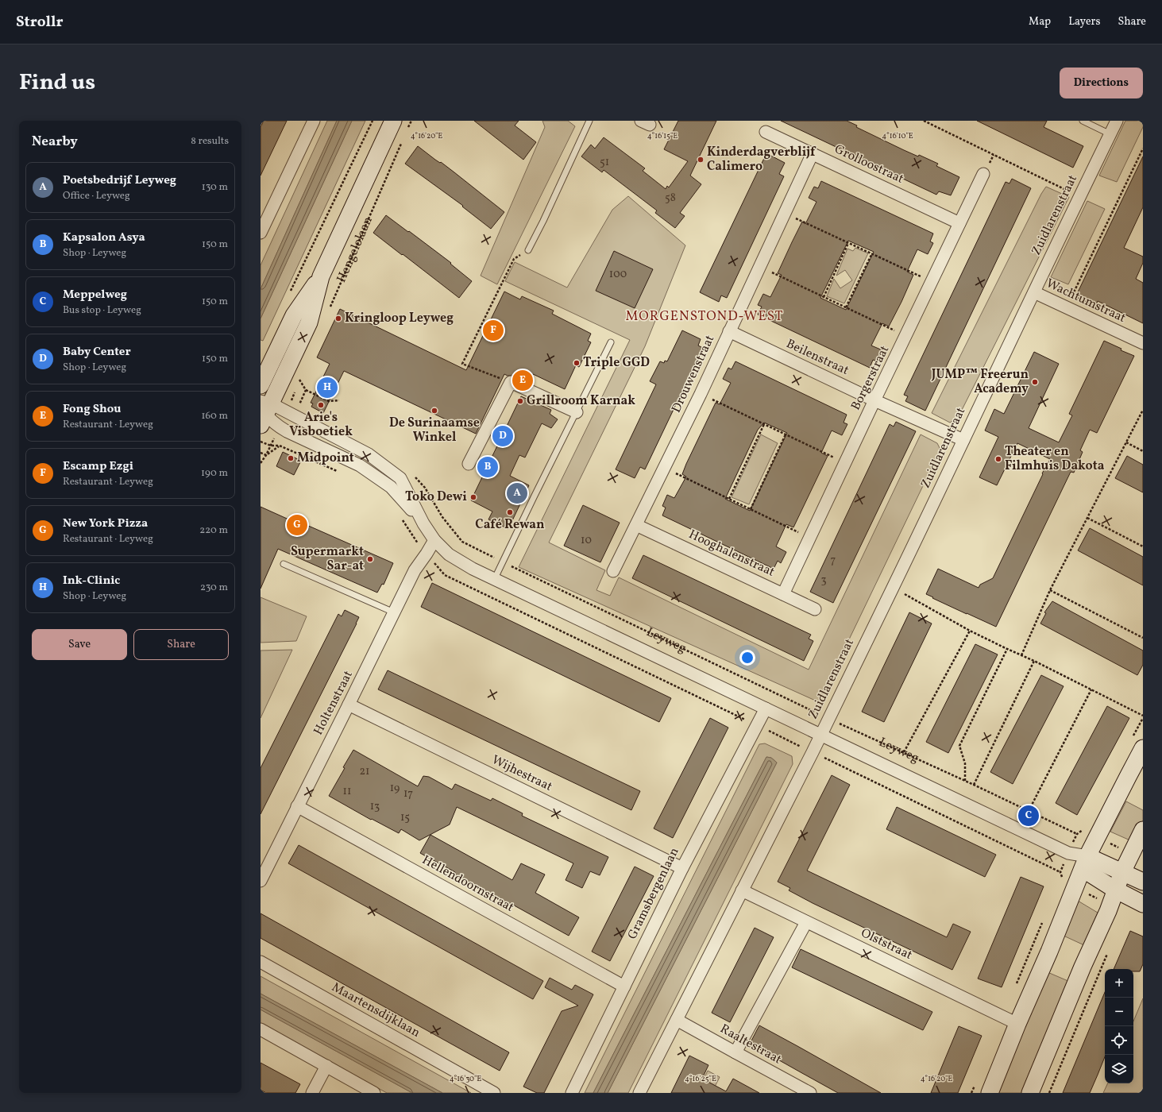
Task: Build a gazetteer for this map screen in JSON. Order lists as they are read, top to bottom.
{
  "streets": {
    "main road": ["Hengelolaan", "Leyweg"],
    "street": [
      "Grolloostraat",
      "Zuidlarenstraat",
      "Wachtumstraat",
      "Beilenstraat",
      "Drouwenstraat",
      "Borgerstraat",
      "Hooghalenstraat",
      "Holtenstraat",
      "Wijhestraat",
      "Hellendoornstraat",
      "Gramsbergenlaan",
      "Olststraat",
      "Maartensdijklaan",
      "Raaltestraat"
    ]
  },
  "crossings": [
    ["Grolloostraat", "Drouwenstraat"],
    ["Grolloostraat", "Borgerstraat"],
    ["Zuidlarenstraat", "Wachtumstraat"],
    ["Zuidlarenstraat", "Beilenstraat"],
    ["Zuidlarenstraat", "Leyweg"],
    ["Hengelolaan", "Leyweg"],
    ["Beilenstraat", "Drouwenstraat"],
    ["Beilenstraat", "Borgerstraat"],
    ["Drouwenstraat", "Hooghalenstraat"],
    ["Borgerstraat", "Hooghalenstraat"],
    ["Leyweg", "Holtenstraat"],
    ["Leyweg", "Gramsbergenlaan"],
    ["Holtenstraat", "Wijhestraat"],
    ["Holtenstraat", "Hellendoornstraat"],
    ["Wijhestraat", "Gramsbergenlaan"],
    ["Hellendoornstraat", "Gramsbergenlaan"]
  ],
  "districts": ["MORGENSTOND-WEST"],
  "places": [
    "Kinderdagverblijf Calimero",
    "Kringloop Leyweg",
    "Triple GGD",
    "JUMP™ Freerun Academy",
    "Grillroom Karnak",
    "Arie's Visboetiek",
    "De Surinaamse Winkel",
    "Midpoint",
    "Theater en Filmhuis Dakota",
    "Toko Dewi",
    "Café Rewan",
    "Supermarkt Sar-at"
  ],
  "house_numbers": [
    "51",
    "58",
    "100",
    "10",
    "7",
    "3",
    "21",
    "19",
    "11",
    "17",
    "13",
    "15"
  ],
  "page": {
    "header": "Strollr",
    "nav": ["Map", "Layers", "Share"],
    "title": "Find us",
    "buttons": [
      "Directions",
      ["Save", "Share"]
    ],
    "heading": ["Nearby", "8 results"],
    "list": [
      {
        "mark": "A",
        "name": "Poetsbedrijf Leyweg",
        "note": "Office · Leyweg",
        "value": "130 m"
      },
      {
        "mark": "B",
        "name": "Kapsalon Asya",
        "note": "Shop · Leyweg",
        "value": "150 m"
      },
      {
        "mark": "C",
        "name": "Meppelweg",
        "note": "Bus stop · Leyweg",
        "value": "150 m"
      },
      {
        "mark": "D",
        "name": "Baby Center",
        "note": "Shop · Leyweg",
        "value": "150 m"
      },
      {
        "mark": "E",
        "name": "Fong Shou",
        "note": "Restaurant · Leyweg",
        "value": "160 m"
      },
      {
        "mark": "F",
        "name": "Escamp Ezgi",
        "note": "Restaurant · Leyweg",
        "value": "190 m"
      },
      {
        "mark": "G",
        "name": "New York Pizza",
        "note": "Restaurant · Leyweg",
        "value": "220 m"
      },
      {
        "mark": "H",
        "name": "Ink-Clinic",
        "note": "Shop · Leyweg",
        "value": "230 m"
      }
    ],
    "pins": [
      "F",
      "E",
      "H",
      "D",
      "B",
      "A",
      "G",
      "C"
    ],
    "map_buttons": ["+", "−"]
  },
  "coordinates": [
    "4°16'20\"E",
    "4°16'15\"E",
    "4°16'10\"E",
    "4°16'30\"E",
    "4°16'25\"E"
  ]
}
